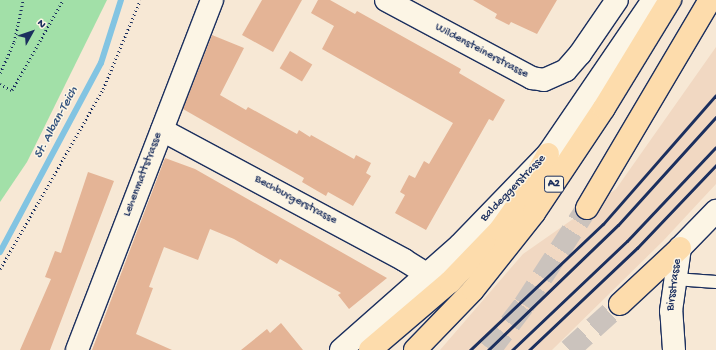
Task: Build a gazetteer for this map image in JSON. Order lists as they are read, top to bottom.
{
  "streets": {
    "highway": ["A2"],
    "street": [
      "Wildensteinerstrasse",
      "Lehenmattstrasse",
      "Baldeggerstrasse",
      "Bechburgerstrasse",
      "Birsstrasse"
    ]
  },
  "crossings": [
    ["Lehenmattstrasse", "Bechburgerstrasse"],
    ["Baldeggerstrasse", "Bechburgerstrasse"]
  ],
  "water": ["St. Alban-Teich"],
  "north": "top right"
}
